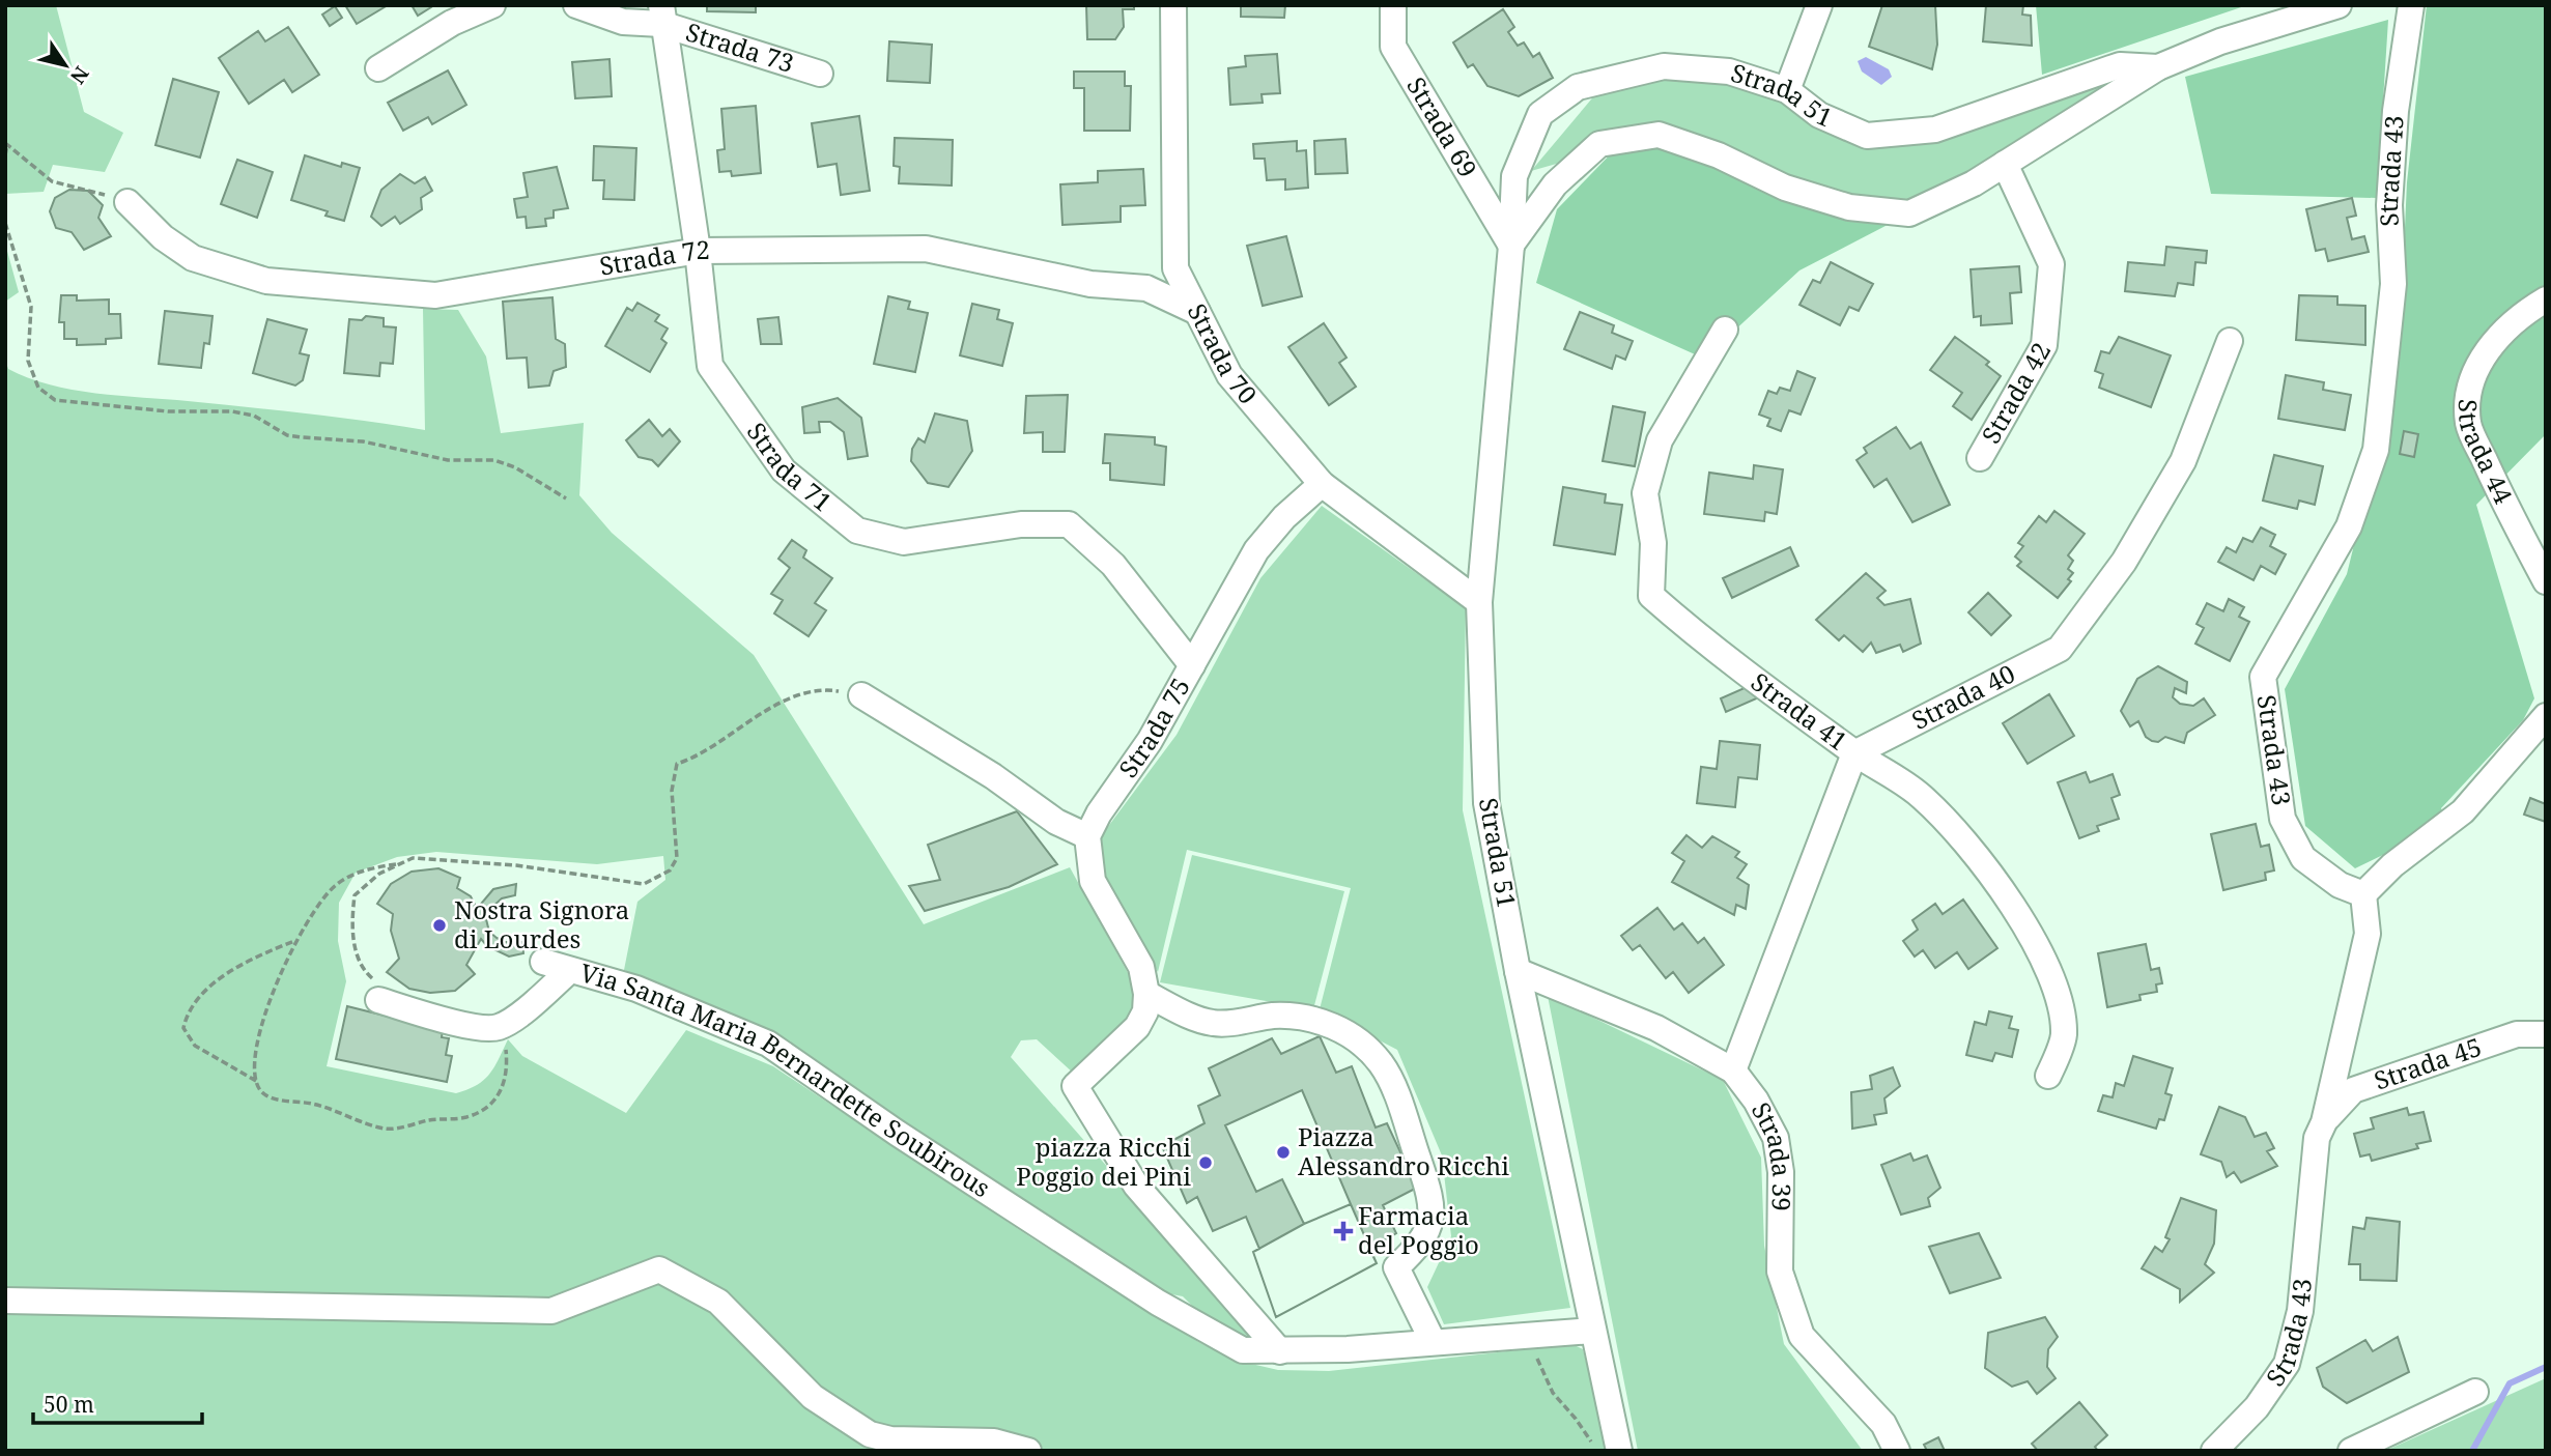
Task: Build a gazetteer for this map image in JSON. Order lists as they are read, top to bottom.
{
  "streets": {
    "street": [
      "Strada 73",
      "Strada 51",
      "Strada 69",
      "Strada 43",
      "Strada 72",
      "Strada 70",
      "Strada 42",
      "Strada 44",
      "Strada 71",
      "Strada 40",
      "Strada 41",
      "Strada 75",
      "Strada 45",
      "Via Santa Maria Bernardette Soubirous",
      "Strada 39"
    ]
  },
  "crossings": [
    ["Strada 73", "Strada 71"],
    ["Strada 51", "Strada 69"],
    ["Strada 51", "Strada 70"],
    ["Strada 51", "Strada 42"],
    ["Strada 51", "Via Santa Maria Bernardette Soubirous"],
    ["Strada 51", "Strada 39"],
    ["Strada 43", "Strada 45"],
    ["Strada 72", "Strada 70"],
    ["Strada 72", "Strada 71"],
    ["Strada 70", "Strada 75"],
    ["Strada 71", "Strada 75"],
    ["Strada 40", "Strada 41"]
  ],
  "places": {
    "other": ["Nostra Signora di Lourdes", "Piazza Alessandro Ricchi", "piazza Ricchi Poggio dei Pini"],
    "health": ["Farmacia del Poggio"]
  },
  "scale_bar": "50 m",
  "north": "bottom right"
}
